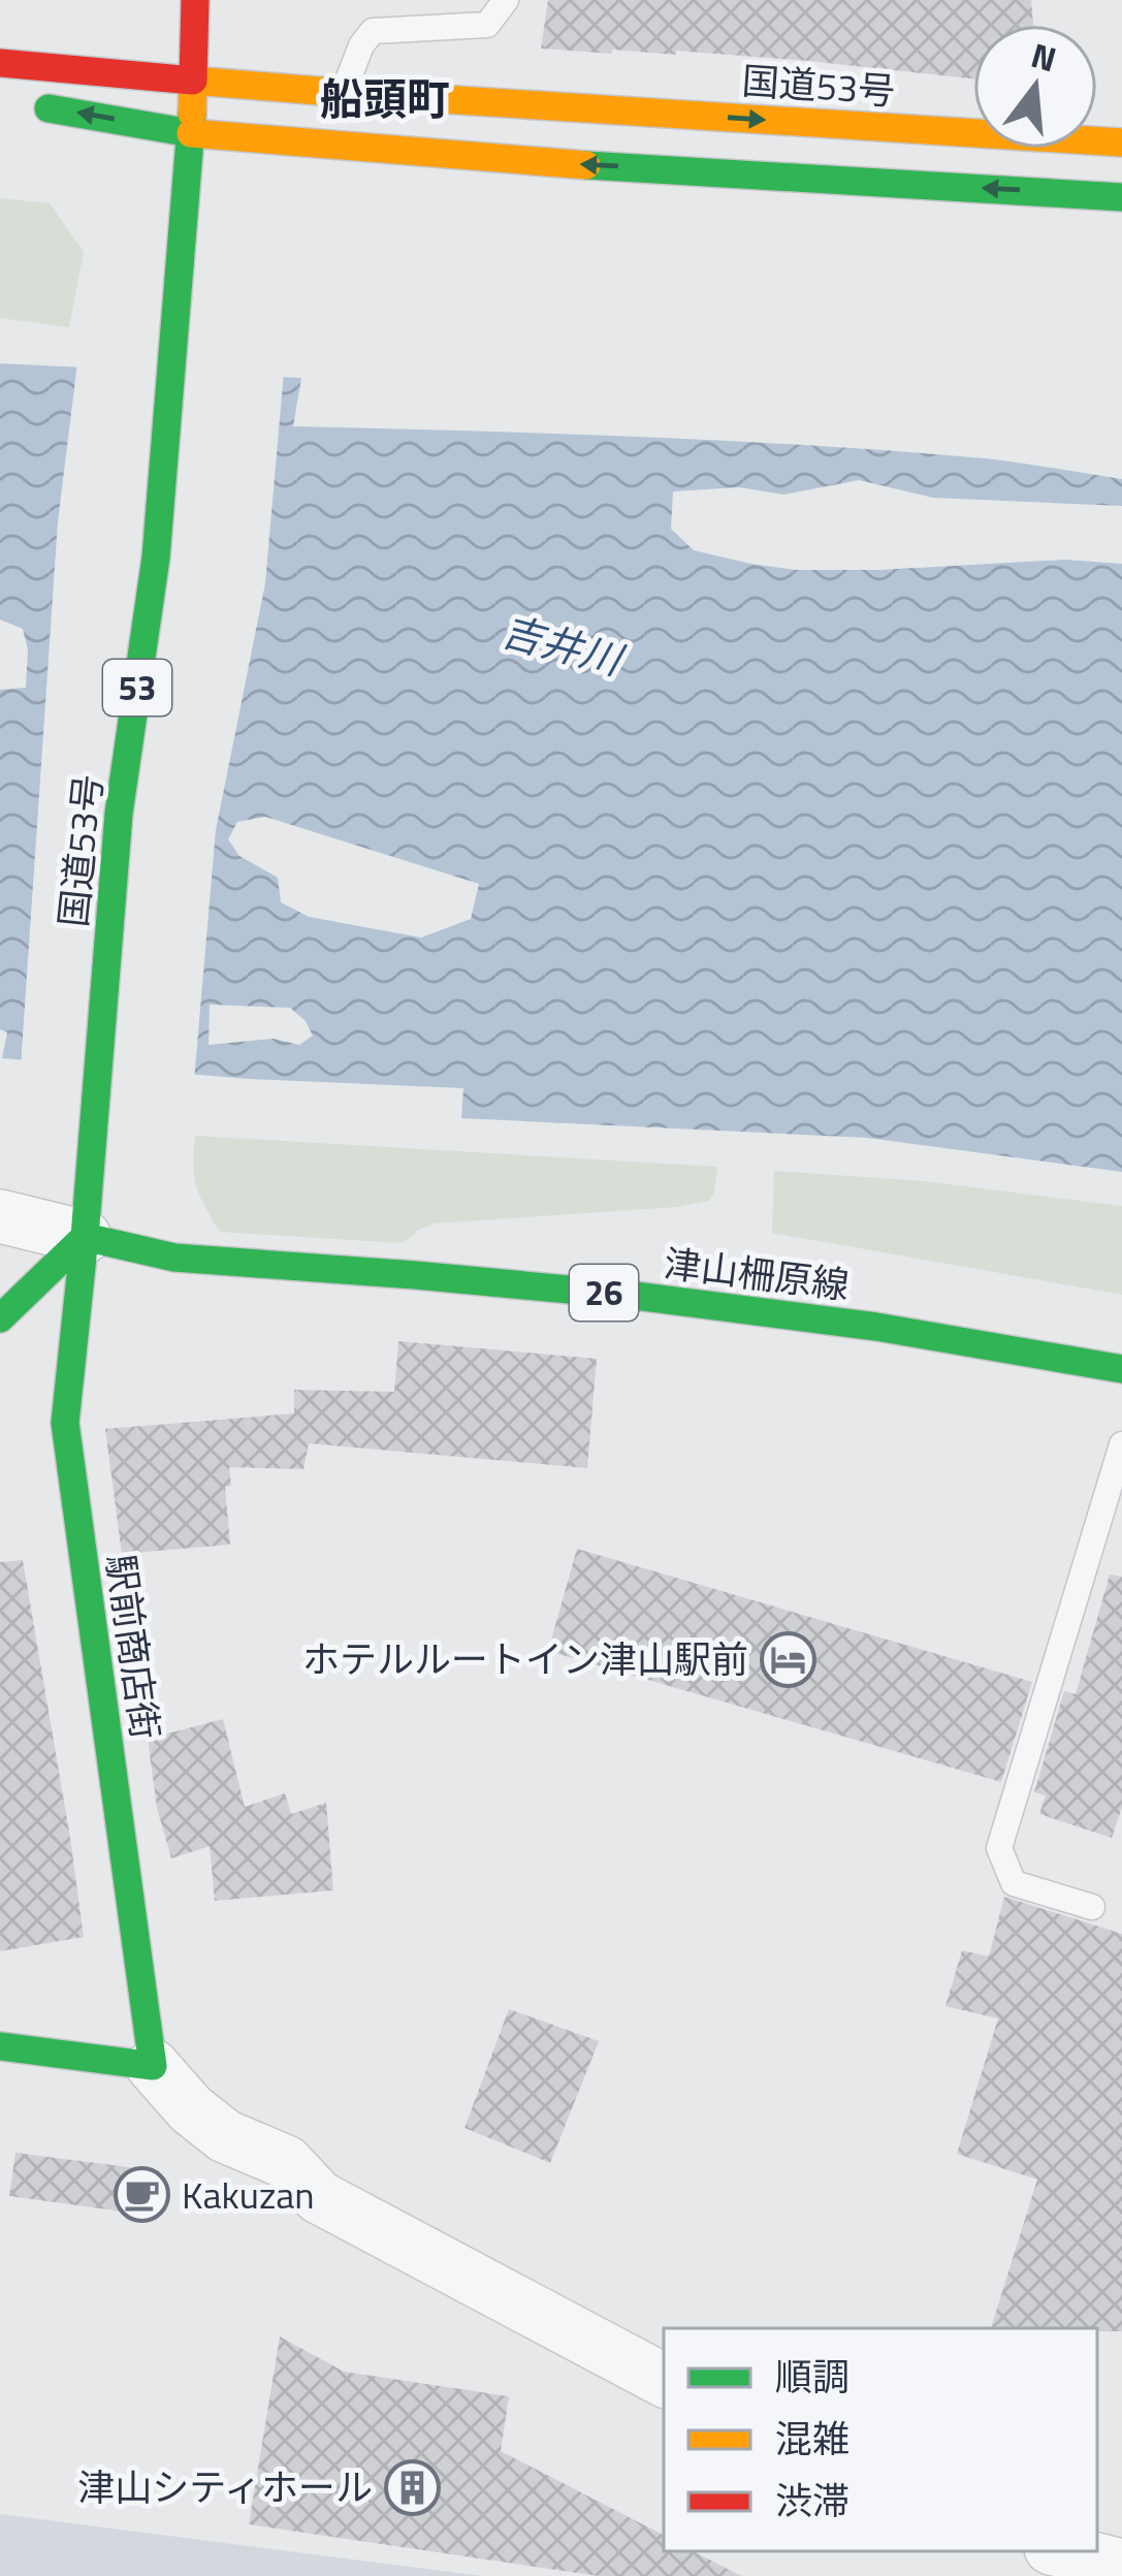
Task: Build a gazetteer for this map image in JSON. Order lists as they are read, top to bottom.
{
  "streets": {
    "main road": [
      "国道53号",
      "53",
      "津山柵原線",
      "26",
      "駅前商店街"
    ]
  },
  "crossings": [
    ["国道53号", "津山柵原線"],
    ["国道53号", "駅前商店街"],
    ["津山柵原線", "駅前商店街"]
  ],
  "districts": ["船頭町"],
  "water": ["吉井川"],
  "places": {
    "hotel": ["ホテルルートイン津山駅前"],
    "cafe": ["Kakuzan"],
    "building": ["津山シティホール"]
  },
  "legend": ["順調", "混雑", "渋滞"],
  "north": "top"
}
